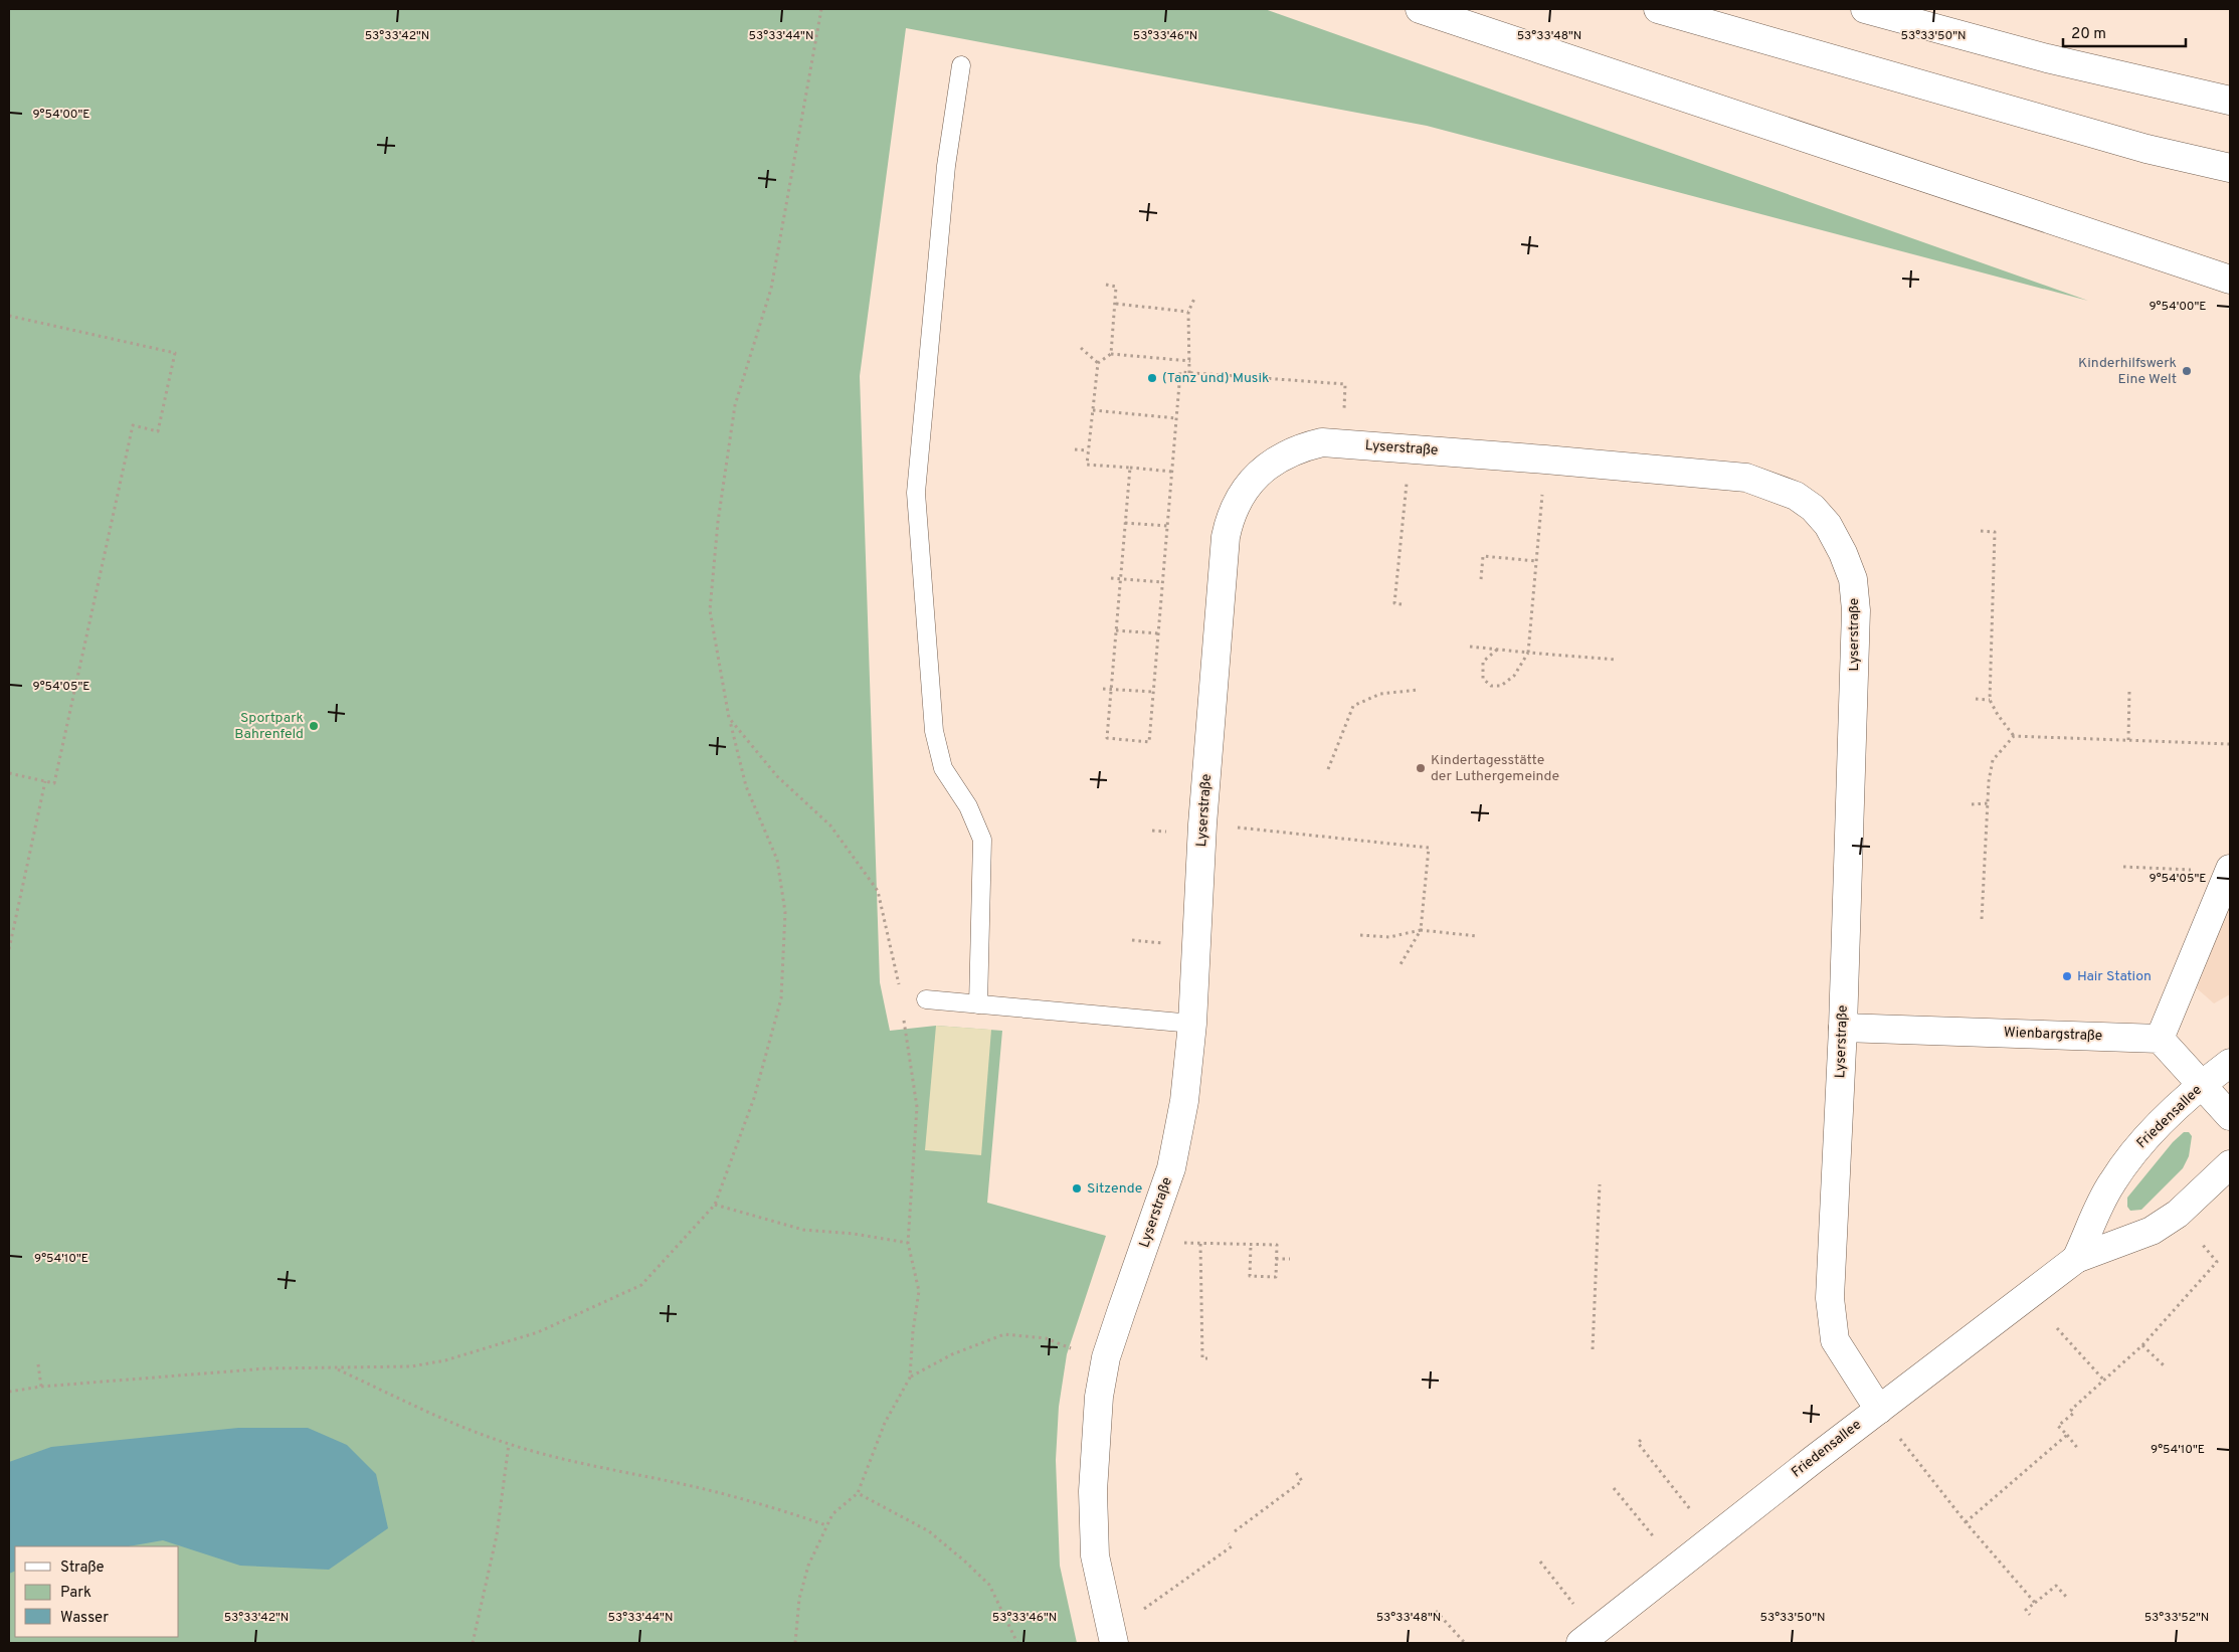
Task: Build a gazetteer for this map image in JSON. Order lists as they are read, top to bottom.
{
  "streets": {
    "main road": ["Lyserstraße", "Wienbargstraße", "Friedensallee"]
  },
  "crossings": [
    ["Lyserstraße", "Wienbargstraße"],
    ["Lyserstraße", "Friedensallee"]
  ],
  "places": [
    "Kinderhilfswerk Eine Welt",
    "(Tanz und) Musik",
    "Sportpark Bahrenfeld",
    "Kindertagesstätte der Luthergemeinde",
    "Hair Station",
    "Sitzende"
  ],
  "legend": ["Straße", "Park", "Wasser"],
  "scale_bar": "20 m",
  "coordinates": [
    "53°33'42\"N",
    "53°33'44\"N",
    "53°33'46\"N",
    "53°33'48\"N",
    "53°33'50\"N",
    "9°54'00\"E",
    "9°54'05\"E",
    "9°54'10\"E",
    "53°33'52\"N"
  ]
}
